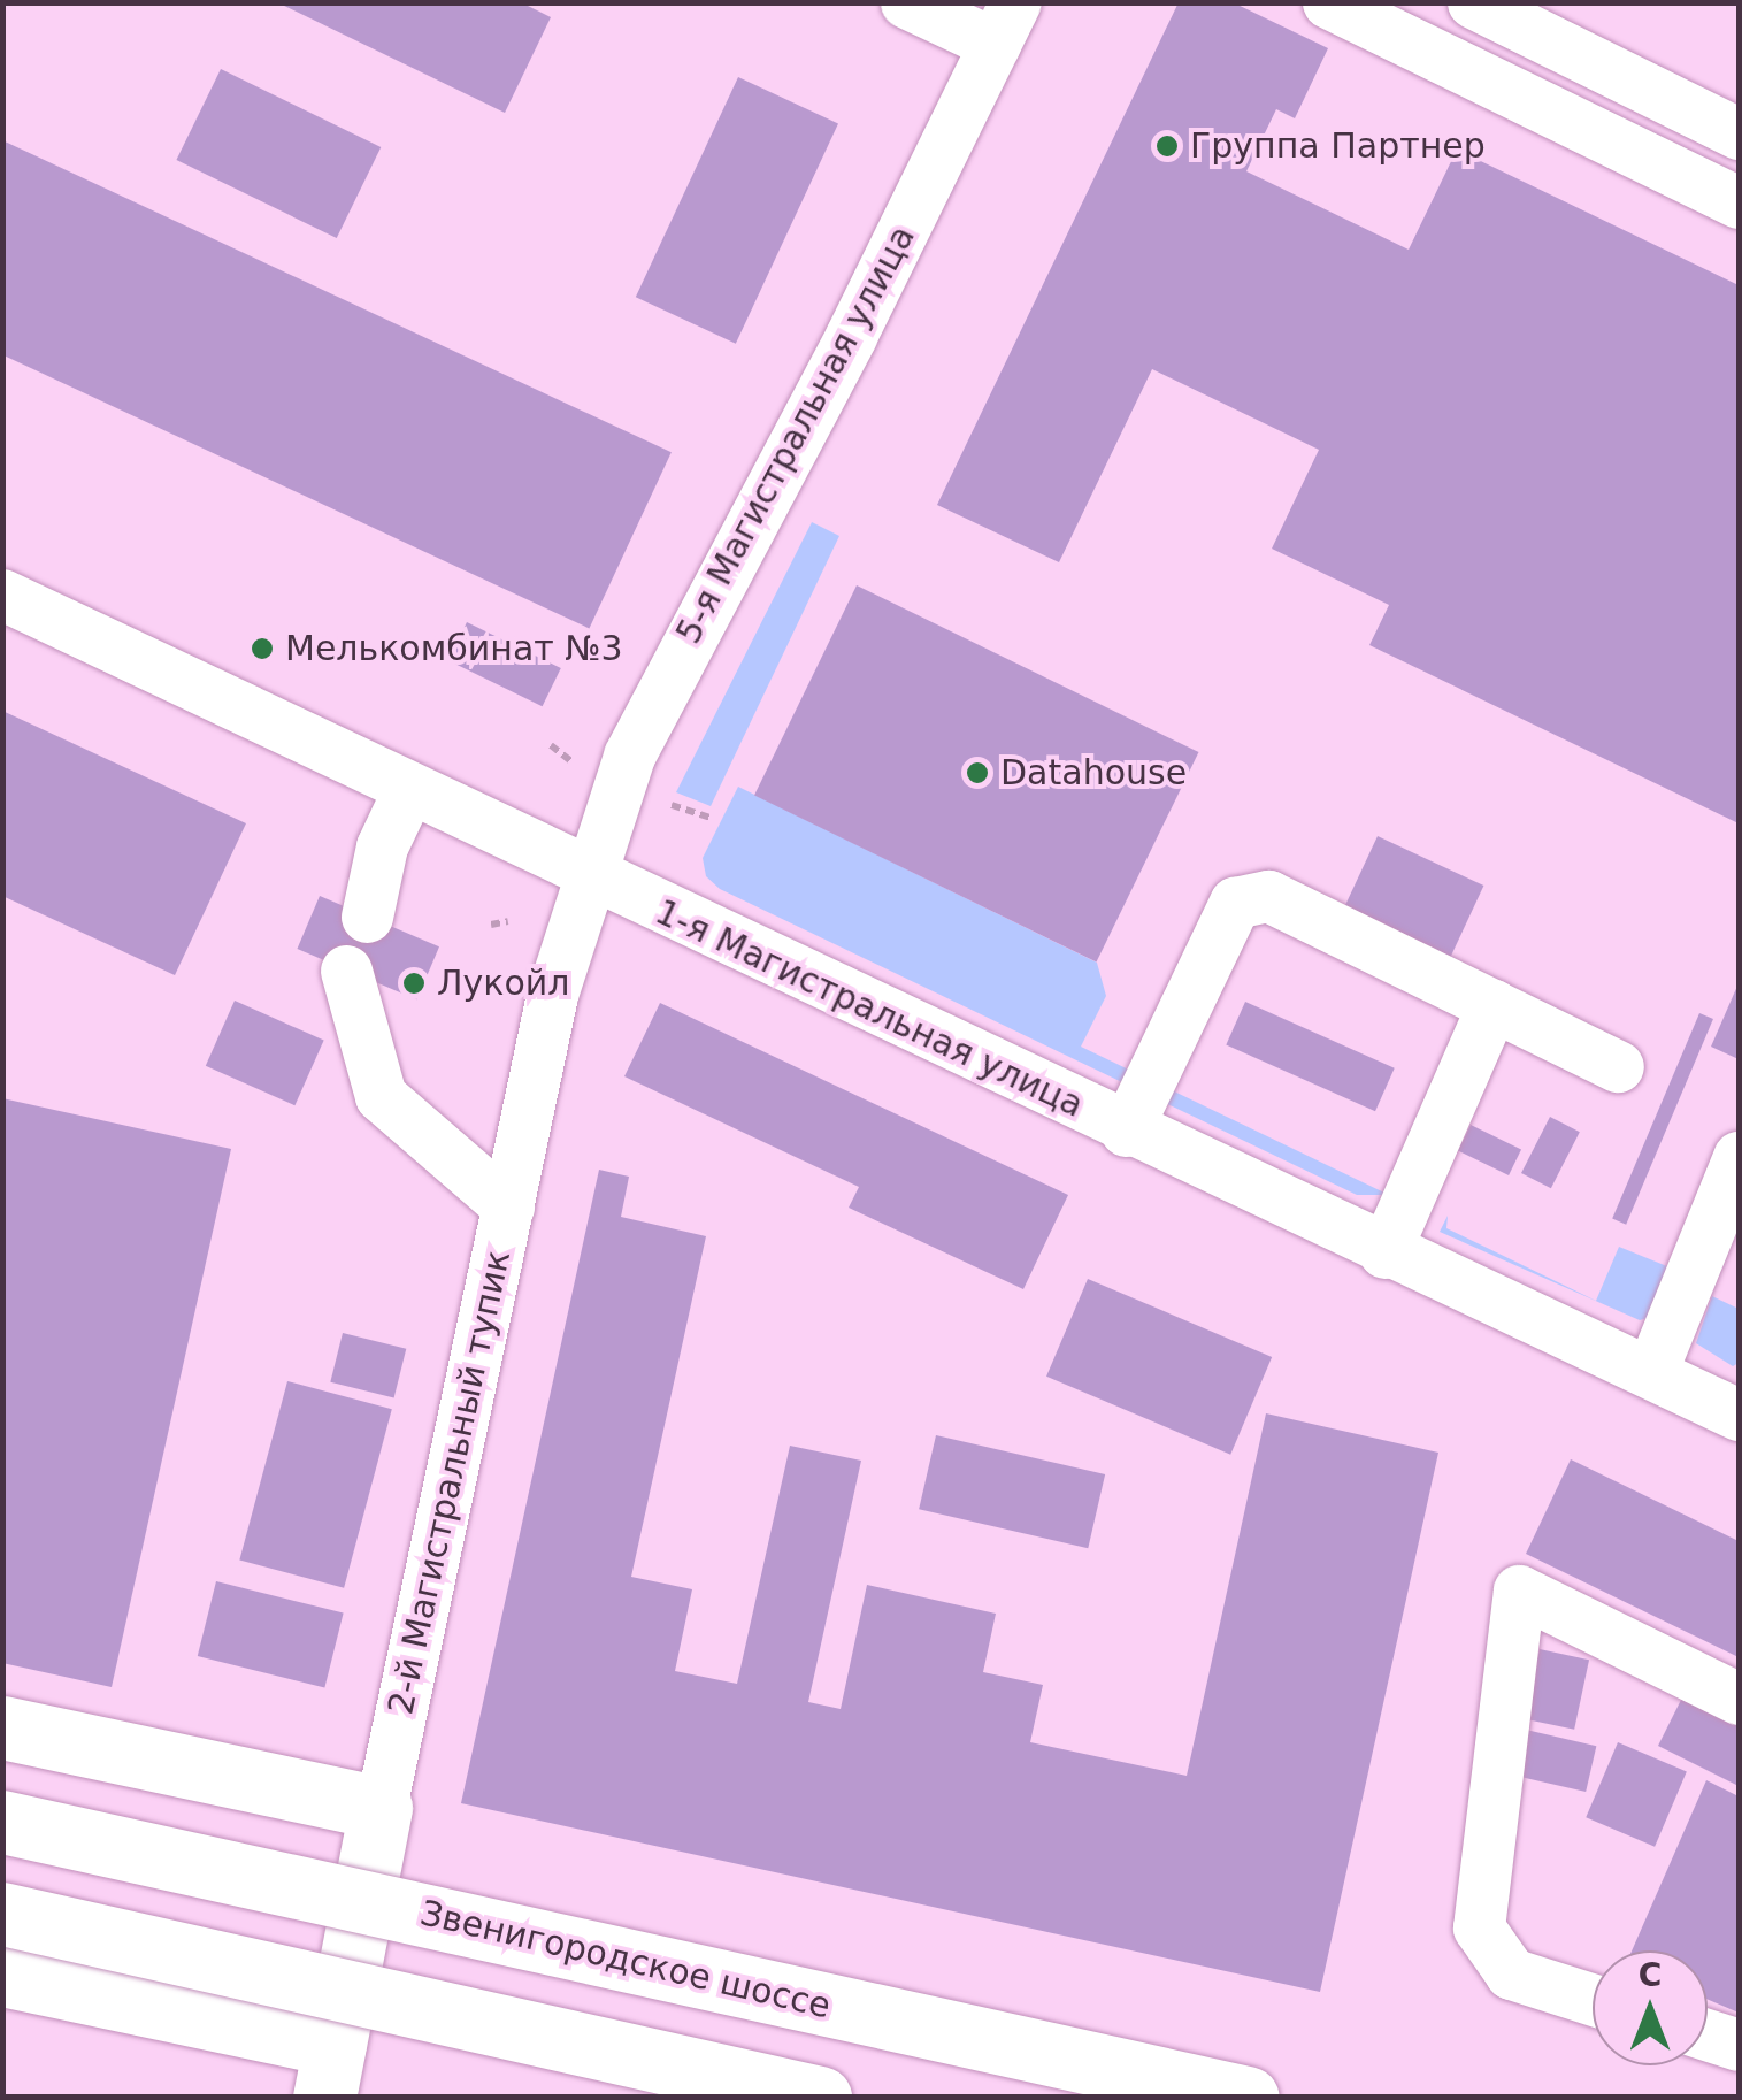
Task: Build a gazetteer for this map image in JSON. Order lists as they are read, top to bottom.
{
  "streets": {
    "main road": ["2-й Магистральный тупик", "Звенигородское шоссе"],
    "street": ["5-я Магистральная улица", "1-я Магистральная улица"]
  },
  "crossings": [
    ["5-я Магистральная улица", "1-я Магистральная улица"],
    ["5-я Магистральная улица", "2-й Магистральный тупик"],
    ["1-я Магистральная улица", "2-й Магистральный тупик"]
  ],
  "places": [
    "Группа Партнер",
    "Мелькомбинат №3",
    "Datahouse",
    "Лукойл"
  ],
  "north": "top"
}
